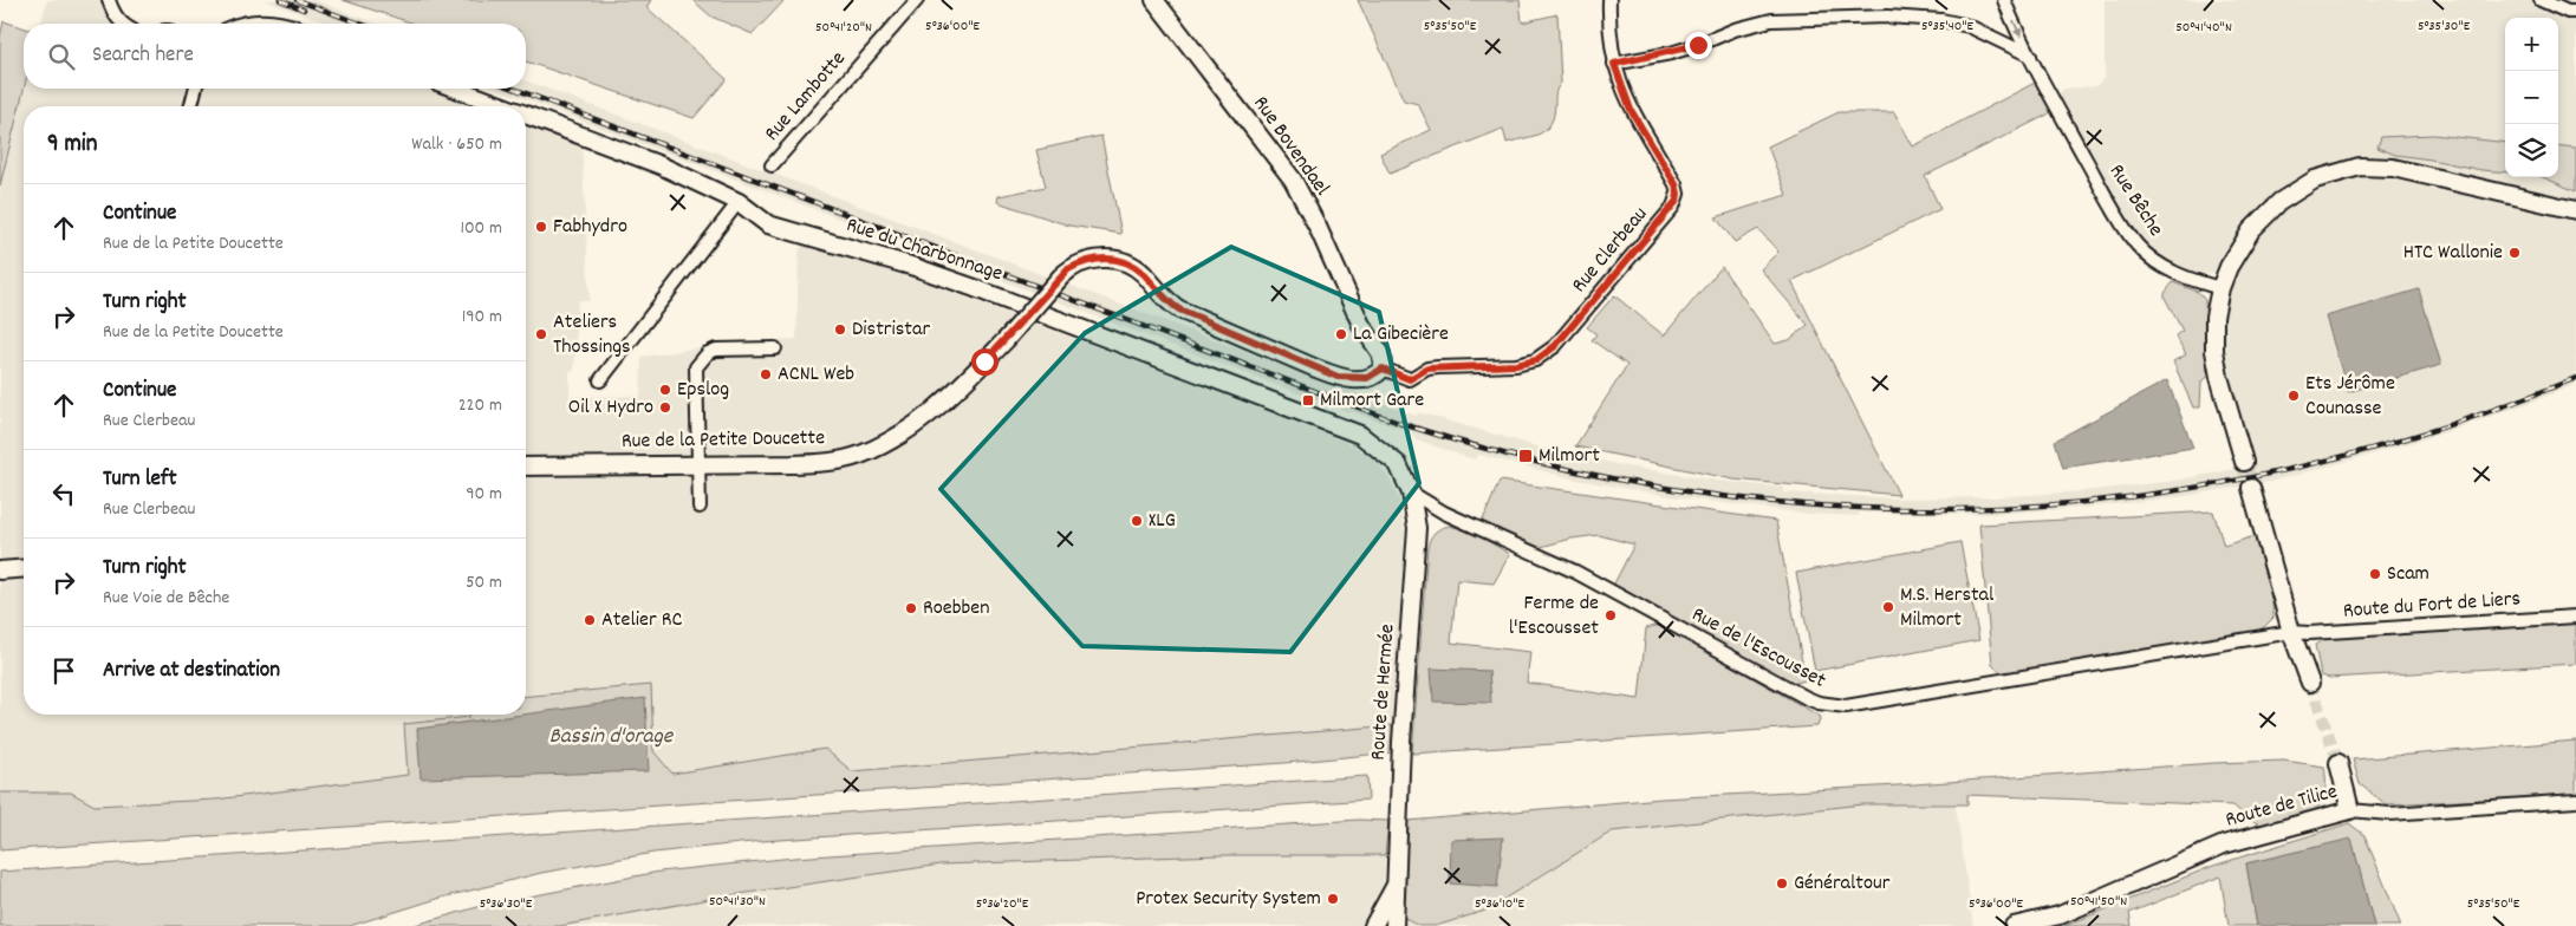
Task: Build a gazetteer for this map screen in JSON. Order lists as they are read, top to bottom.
{
  "streets": {
    "street": [
      "Rue Lambotte",
      "Rue Bovendael",
      "Rue Bêche",
      "Rue du Charbonnage",
      "Rue Clerbeau",
      "Rue de la Petite Doucette",
      "Route du Fort de Liers",
      "Rue de l'Escousset",
      "Route de Hermée",
      "Route de Tilice"
    ]
  },
  "crossings": [
    ["Rue Bovendael", "Rue Clerbeau"],
    ["Rue Bovendael", "Rue de la Petite Doucette"],
    ["Rue du Charbonnage", "Route de Hermée"],
    ["Rue Clerbeau", "Rue de la Petite Doucette"],
    ["Route du Fort de Liers", "Rue de l'Escousset"],
    ["Rue de l'Escousset", "Route de Hermée"]
  ],
  "water": ["Bassin d'orage"],
  "places": {
    "other": [
      "Fabhydro",
      "HTC Wallonie",
      "Distristar",
      "Ateliers Thossings",
      "La Gibecière",
      "ACNL Web",
      "Epslog",
      "Ets Jérôme Counasse",
      "Oil X Hydro",
      "XLG",
      "Scam",
      "M.S. Herstal Milmort",
      "Roebben",
      "Ferme de l'Escousset",
      "Atelier RC",
      "Généraltour",
      "Protex Security System"
    ],
    "transit": ["Milmort Gare", "Milmort"]
  },
  "page": {
    "map_buttons": ["+", "−"],
    "search": "Search here",
    "heading": ["9 min", "Walk · 650 m"],
    "list": [
      ["Continue", "Rue de la Petite Doucette", "100 m"],
      ["Turn right", "Rue de la Petite Doucette", "190 m"],
      ["Continue", "Rue Clerbeau", "220 m"],
      ["Turn left", "Rue Clerbeau", "90 m"],
      ["Turn right", "Rue Voie de Bêche", "50 m"],
      "Arrive at destination"
    ]
  },
  "coordinates": [
    "5°36'00\"E",
    "5°35'50\"E",
    "5°35'40\"E",
    "5°35'30\"E",
    "50°41'20\"N",
    "50°41'40\"N",
    "50°41'30\"N",
    "50°41'50\"N",
    "5°36'30\"E",
    "5°36'20\"E",
    "5°36'10\"E"
  ]
}
